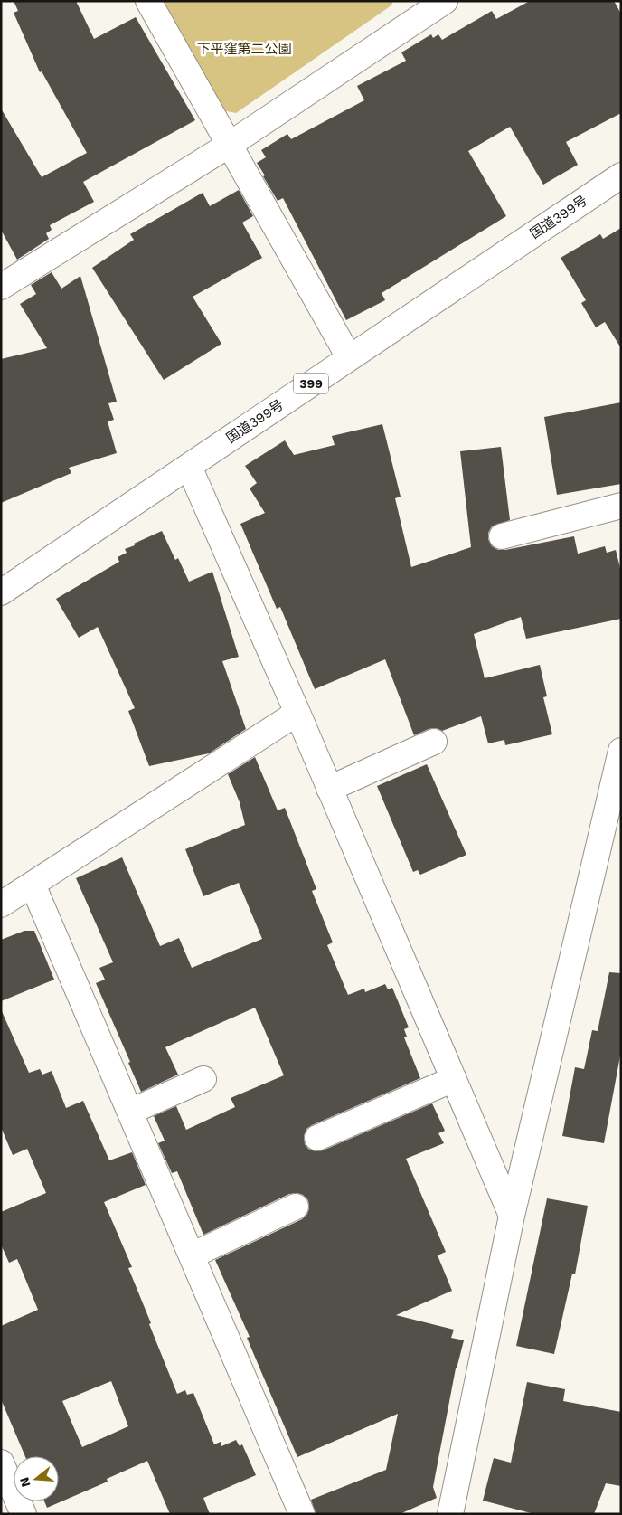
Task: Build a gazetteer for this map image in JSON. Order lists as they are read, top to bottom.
{
  "streets": {
    "main road": ["国道399号", "399"]
  },
  "parks": ["下平窪第二公園"],
  "north": "left"
}
